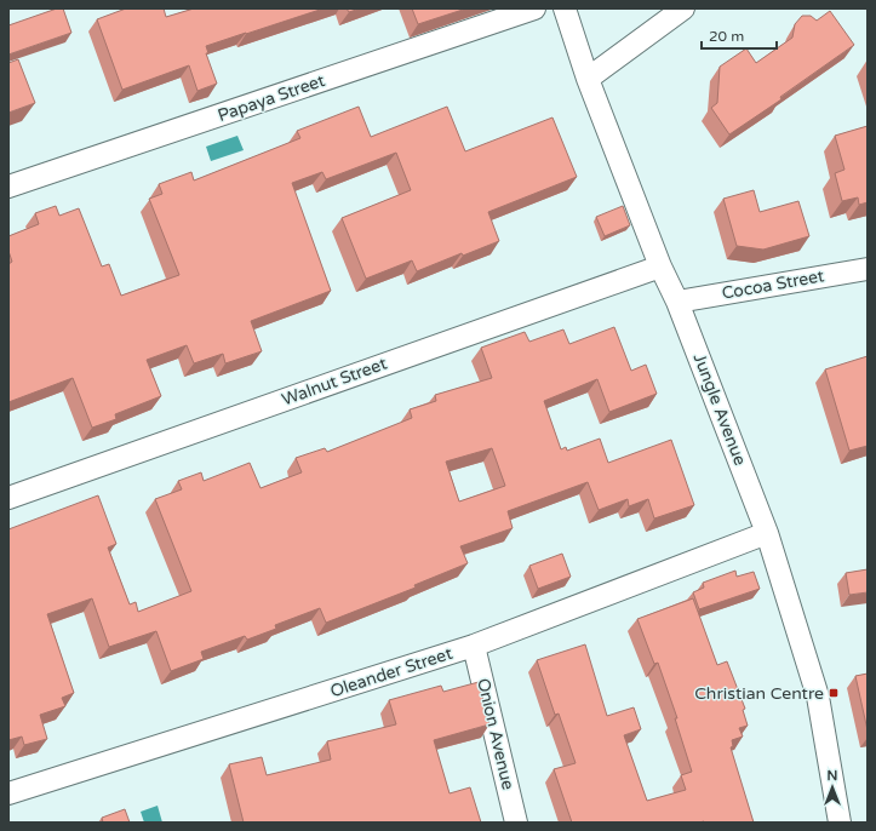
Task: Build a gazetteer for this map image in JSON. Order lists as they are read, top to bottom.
{
  "streets": {
    "street": [
      "Papaya Street",
      "Cocoa Street",
      "Walnut Street",
      "Jungle Avenue",
      "Oleander Street",
      "Onion Avenue"
    ]
  },
  "crossings": [
    ["Cocoa Street", "Jungle Avenue"],
    ["Walnut Street", "Jungle Avenue"],
    ["Jungle Avenue", "Oleander Street"],
    ["Oleander Street", "Onion Avenue"]
  ],
  "places": {
    "transit": ["Christian Centre"]
  },
  "scale_bar": "20 m",
  "north": "top"
}
